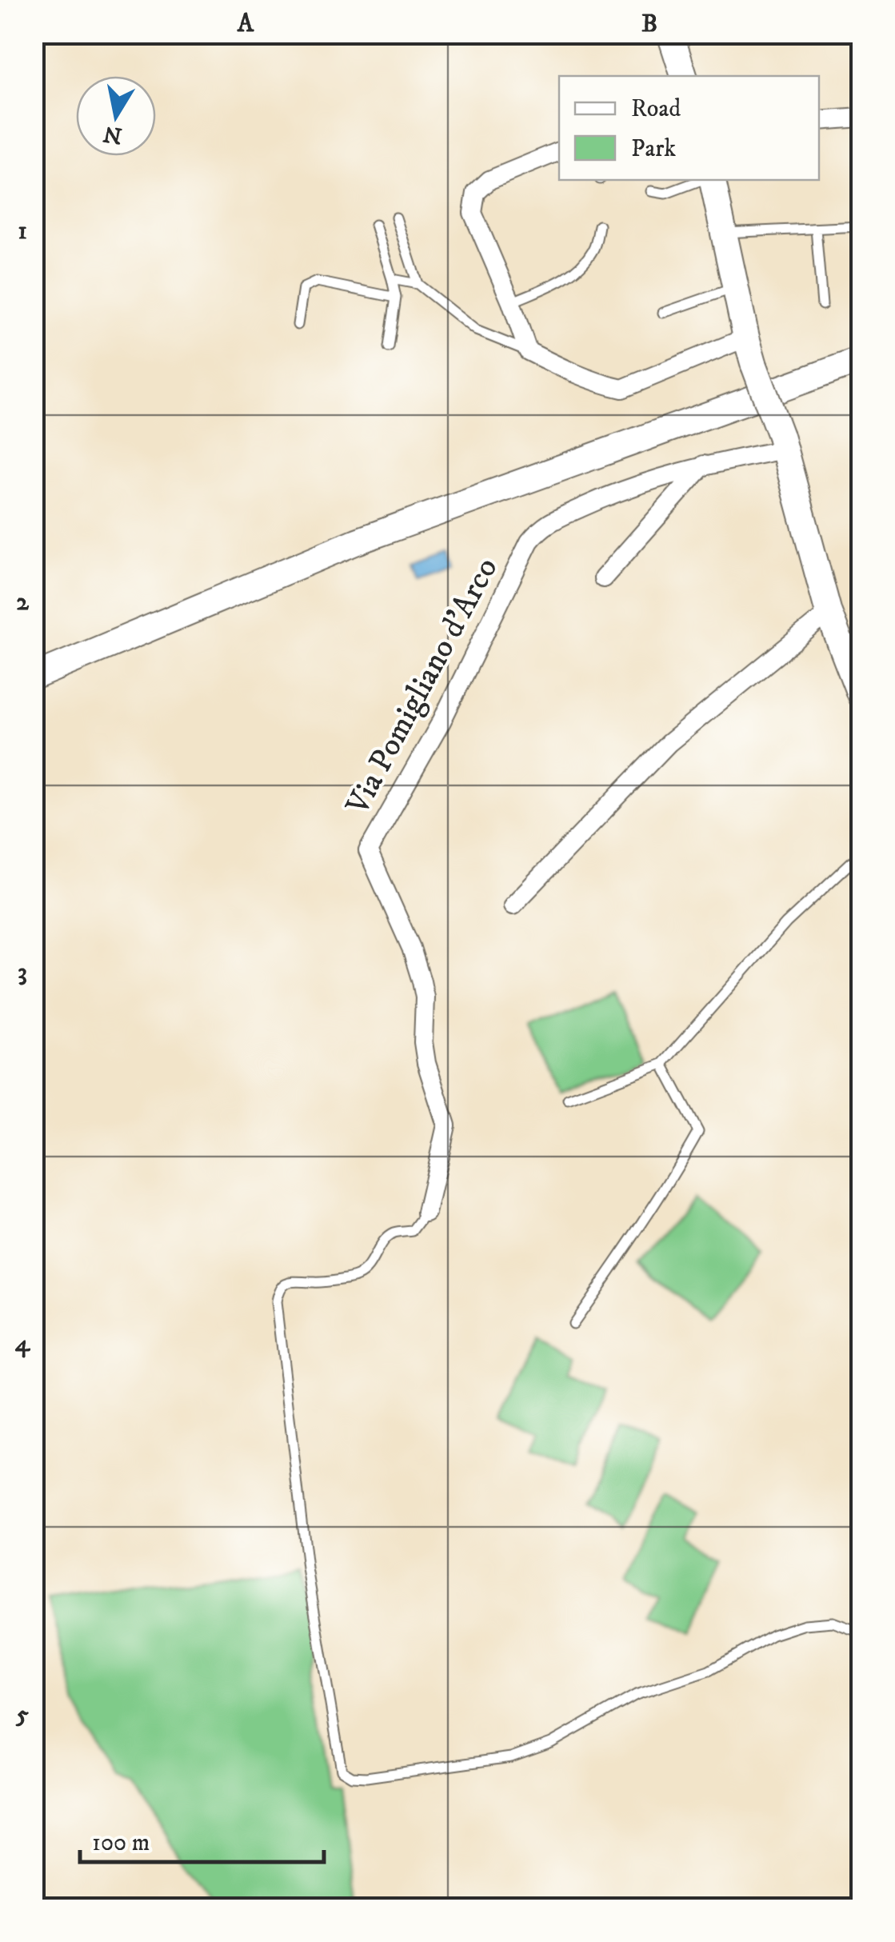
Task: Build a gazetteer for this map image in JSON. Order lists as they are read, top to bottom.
{
  "streets": {
    "street": ["Via Pomigliano d'Arco"]
  },
  "legend": ["Road", "Park"],
  "scale_bar": "100 m",
  "north": "bottom",
  "grid": {
    "columns": ["A", "B"],
    "rows": [
      "1",
      "2",
      "3",
      "4",
      "5"
    ]
  }
}
